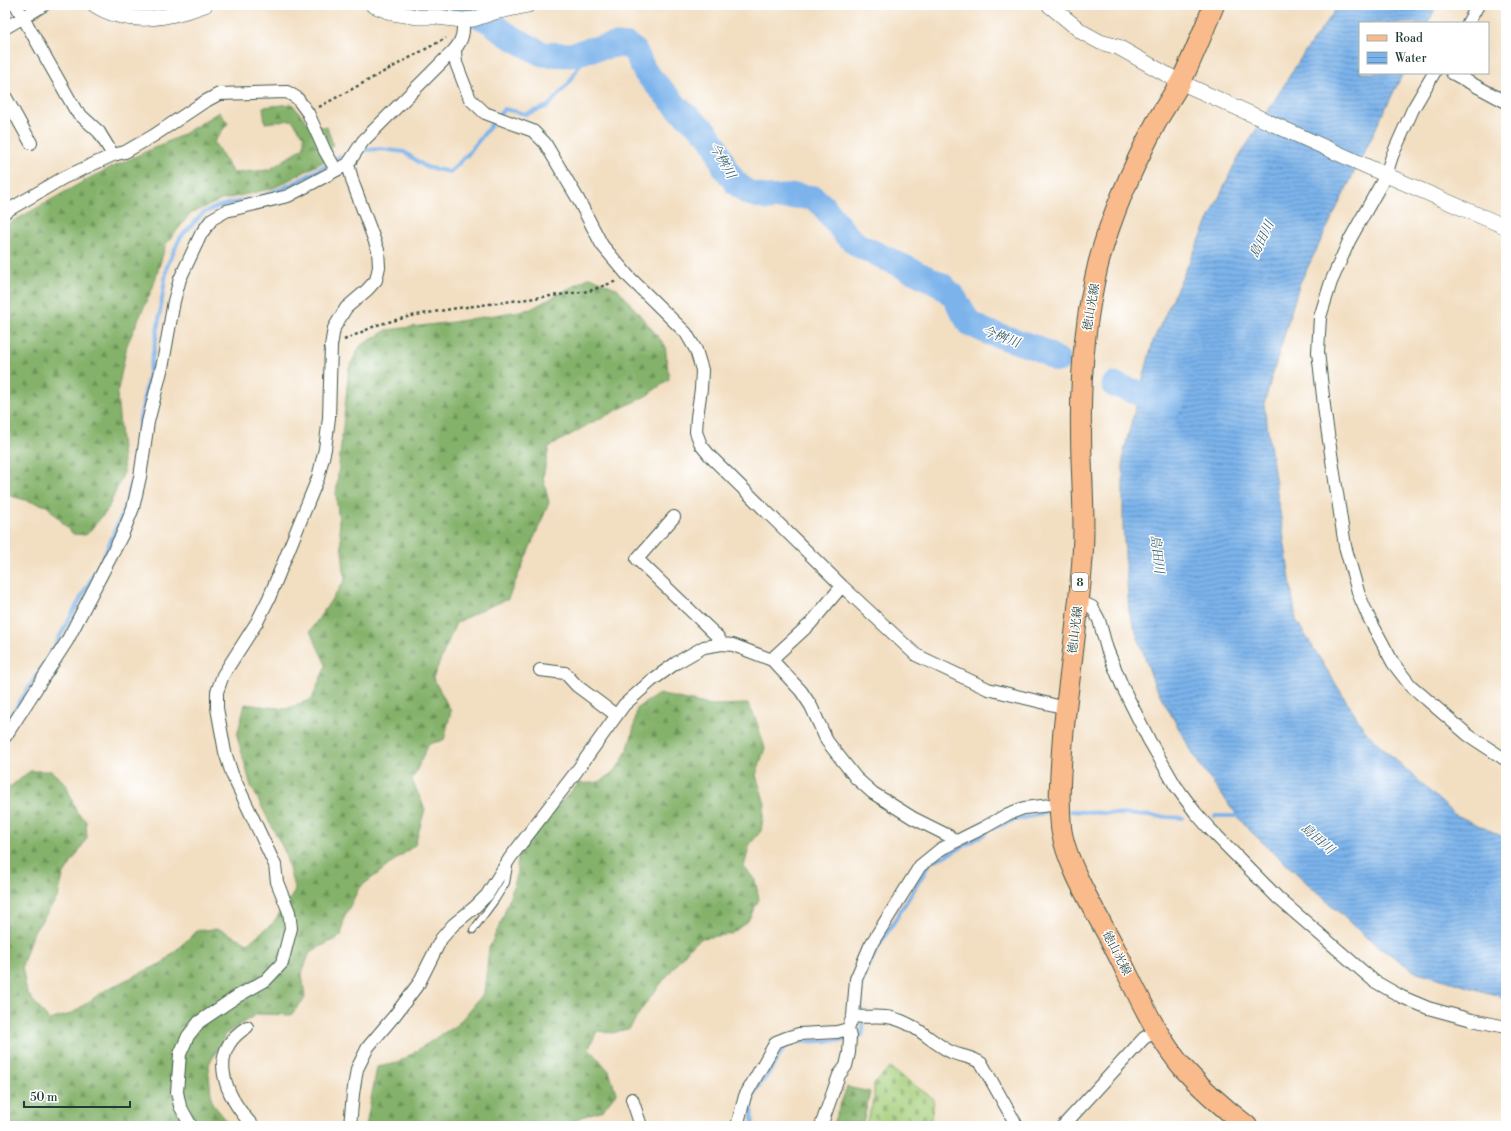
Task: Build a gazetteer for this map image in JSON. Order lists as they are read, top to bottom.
{
  "streets": {
    "main road": ["徳山光線", "8"]
  },
  "water": ["今桝川", "島田川"],
  "legend": ["Road", "Water"],
  "scale_bar": "50 m"
}
